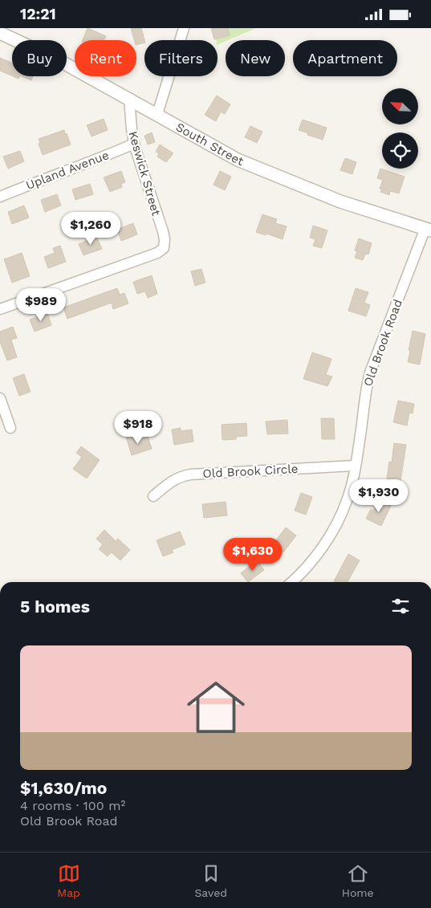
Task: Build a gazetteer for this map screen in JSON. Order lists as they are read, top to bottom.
{
  "streets": {
    "street": [
      "South Street",
      "Upland Avenue",
      "Keswick Street",
      "Old Brook Road",
      "Old Brook Circle"
    ]
  },
  "crossings": [
    ["South Street", "Keswick Street"],
    ["South Street", "Old Brook Road"],
    ["Upland Avenue", "Keswick Street"],
    ["Old Brook Road", "Old Brook Circle"]
  ],
  "north": "top left",
  "page": {
    "status": "12:21",
    "chip": [
      "Buy",
      "Rent",
      "Filters",
      "New",
      "Apartment"
    ],
    "price": [
      "$1,260",
      "$989",
      "$918",
      "$1,930",
      "$1,630"
    ],
    "heading": "5 homes",
    "list": [
      {
        "name": "$1,630/mo",
        "note": "4 rooms · 100 m² · Old Brook Road"
      }
    ],
    "tabs": ["Map", "Saved", "Home"]
  }
}
